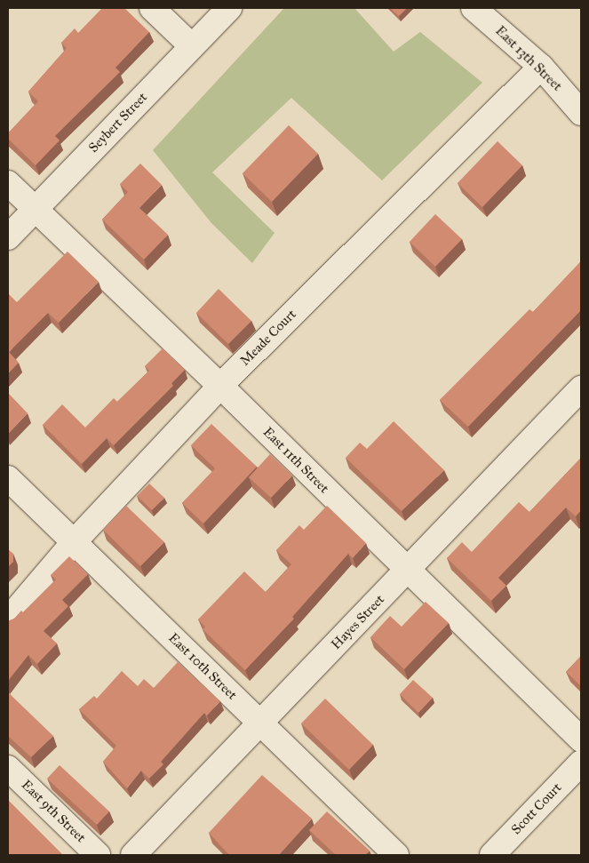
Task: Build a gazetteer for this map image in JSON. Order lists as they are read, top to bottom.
{
  "streets": {
    "street": [
      "East 13th Street",
      "Seybert Street",
      "Meade Court",
      "East 11th Street",
      "Hayes Street",
      "East 10th Street",
      "Scott Court",
      "East 9th Street"
    ]
  },
  "crossings": [
    ["East 13th Street", "Meade Court"],
    ["Seybert Street", "East 11th Street"],
    ["Meade Court", "East 11th Street"],
    ["Meade Court", "East 10th Street"],
    ["East 11th Street", "Hayes Street"],
    ["Hayes Street", "East 10th Street"]
  ]
}
